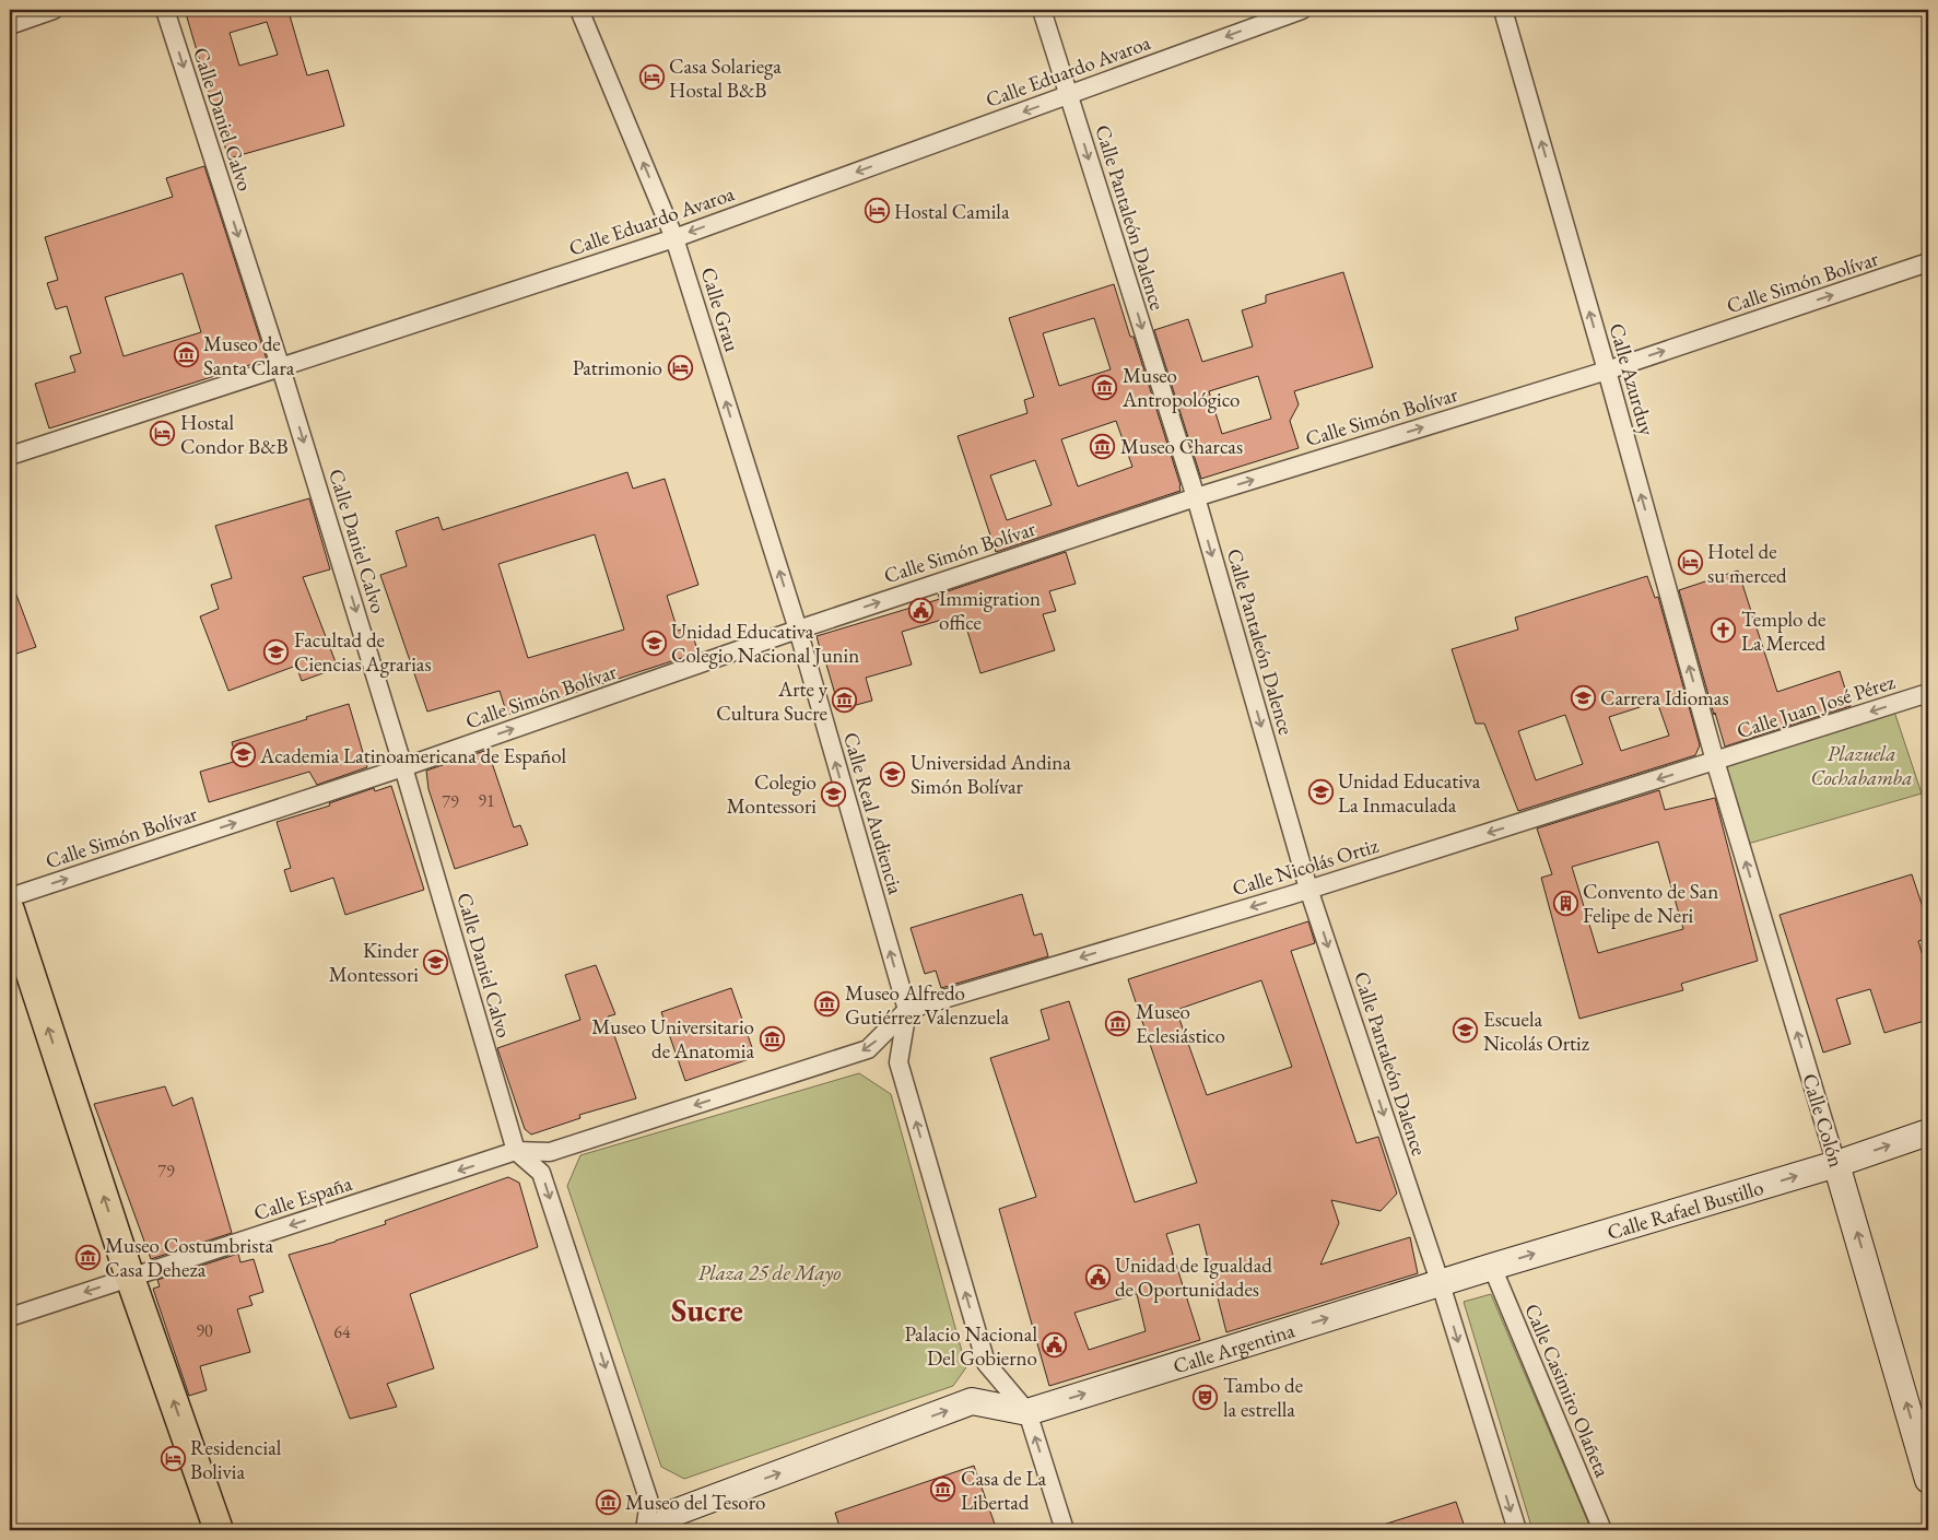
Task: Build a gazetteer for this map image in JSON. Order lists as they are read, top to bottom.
{
  "streets": {
    "main road": ["Calle Colón", "Calle Rafael Bustillo", "Calle Argentina"],
    "street": [
      "Calle Eduardo Avaroa",
      "Calle Daniel Calvo",
      "Calle Pantaleón Dalence",
      "Calle Simón Bolívar",
      "Calle Grau",
      "Calle Azurduy",
      "Calle Juan José Pérez",
      "Calle Real Audiencia",
      "Calle Nicolás Ortiz",
      "Calle España",
      "Calle Casimiro Olañeta"
    ]
  },
  "crossings": [
    ["Calle Eduardo Avaroa", "Calle Daniel Calvo"],
    ["Calle Eduardo Avaroa", "Calle Pantaleón Dalence"],
    ["Calle Eduardo Avaroa", "Calle Grau"],
    ["Calle Daniel Calvo", "Calle Simón Bolívar"],
    ["Calle Daniel Calvo", "Calle España"],
    ["Calle Pantaleón Dalence", "Calle Simón Bolívar"],
    ["Calle Pantaleón Dalence", "Calle Nicolás Ortiz"],
    ["Calle Pantaleón Dalence", "Calle Rafael Bustillo"],
    ["Calle Pantaleón Dalence", "Calle Argentina"],
    ["Calle Simón Bolívar", "Calle Grau"],
    ["Calle Simón Bolívar", "Calle Azurduy"],
    ["Calle Simón Bolívar", "Calle Real Audiencia"],
    ["Calle Grau", "Calle Real Audiencia"],
    ["Calle Azurduy", "Calle Juan José Pérez"],
    ["Calle Azurduy", "Calle Nicolás Ortiz"],
    ["Calle Azurduy", "Calle Colón"],
    ["Calle Juan José Pérez", "Calle Nicolás Ortiz"],
    ["Calle Juan José Pérez", "Calle Colón"],
    ["Calle Real Audiencia", "Calle Nicolás Ortiz"],
    ["Calle Nicolás Ortiz", "Calle Colón"],
    ["Calle Colón", "Calle Rafael Bustillo"],
    ["Calle Rafael Bustillo", "Calle Argentina"],
    ["Calle Rafael Bustillo", "Calle Casimiro Olañeta"]
  ],
  "one_way": [
    "Calle Eduardo Avaroa",
    "Calle Daniel Calvo",
    "Calle Pantaleón Dalence",
    "Calle Simón Bolívar",
    "Calle Grau",
    "Calle Azurduy",
    "Calle Juan José Pérez",
    "Calle Real Audiencia",
    "Calle Nicolás Ortiz",
    "Calle Colón",
    "Calle España",
    "Calle Rafael Bustillo",
    "Calle Argentina"
  ],
  "districts": ["Sucre"],
  "parks": ["Plazuela Cochabamba", "Plaza 25 de Mayo"],
  "places": {
    "hotel": [
      "Casa Solariega Hostal B&B",
      "Hostal Camila",
      "Patrimonio",
      "Hostal Condor B&B",
      "Hotel de su merced",
      "Residencial Bolivia"
    ],
    "museum": [
      "Museo de Santa Clara",
      "Museo Antropológico",
      "Museo Charcas",
      "Arte y Cultura Sucre",
      "Museo Alfredo Gutiérrez Valenzuela",
      "Museo Eclesiástico",
      "Museo Universitario de Anatomia",
      "Museo Costumbrista Casa Deheza",
      "Casa de La Libertad",
      "Museo del Tesoro"
    ],
    "public building": ["Immigration office", "Unidad de Igualdad de Oportunidades", "Palacio Nacional Del Gobierno"],
    "church": ["Templo de La Merced"],
    "school or university": [
      "Unidad Educativa Colegio Nacional Junin",
      "Facultad de Ciencias Agrarias",
      "Carrera Idiomas",
      "Academia Latinoamericana de Español",
      "Universidad Andina Simón Bolívar",
      "Unidad Educativa La Inmaculada",
      "Colegio Montessori",
      "Kinder Montessori",
      "Escuela Nicolás Ortiz"
    ],
    "building": ["Convento de San Felipe de Neri"],
    "theatre": ["Tambo de la estrella"]
  },
  "house_numbers": [
    "91",
    "79",
    "79",
    "90",
    "64"
  ]
}
